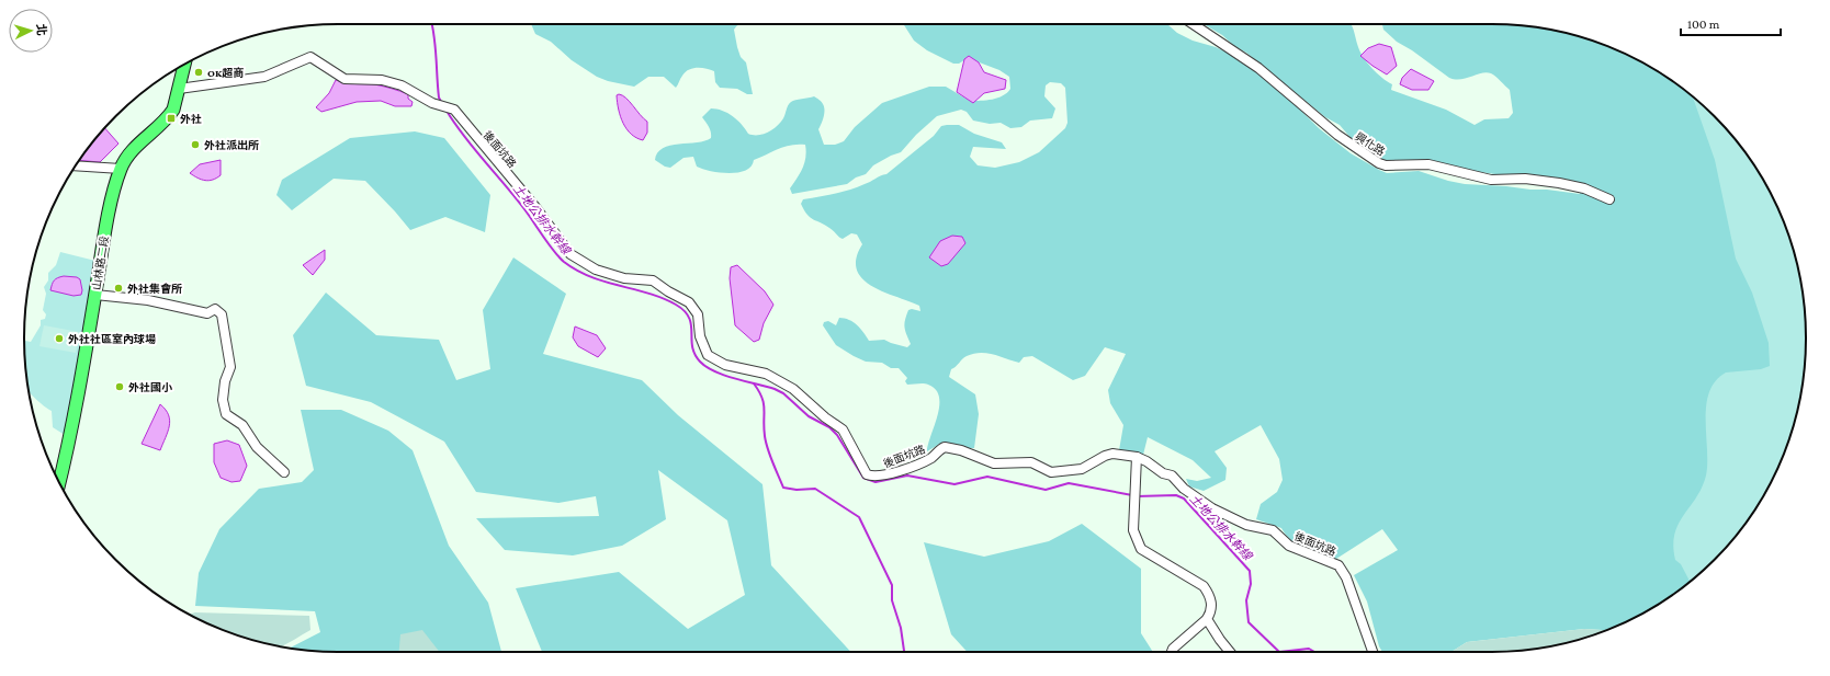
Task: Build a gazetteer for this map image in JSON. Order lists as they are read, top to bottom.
{
  "streets": {
    "main road": ["山林路二段"],
    "street": ["興化路", "後面坑路"]
  },
  "crossings": [
    ["後面坑路", "山林路二段"]
  ],
  "water": ["土地公排水幹線"],
  "places": {
    "other": [
      "OK超商",
      "外社派出所",
      "外社集會所",
      "外社社區室內球場",
      "外社國小"
    ],
    "transit": ["外社"]
  },
  "scale_bar": "100 m",
  "north": "right"
}
